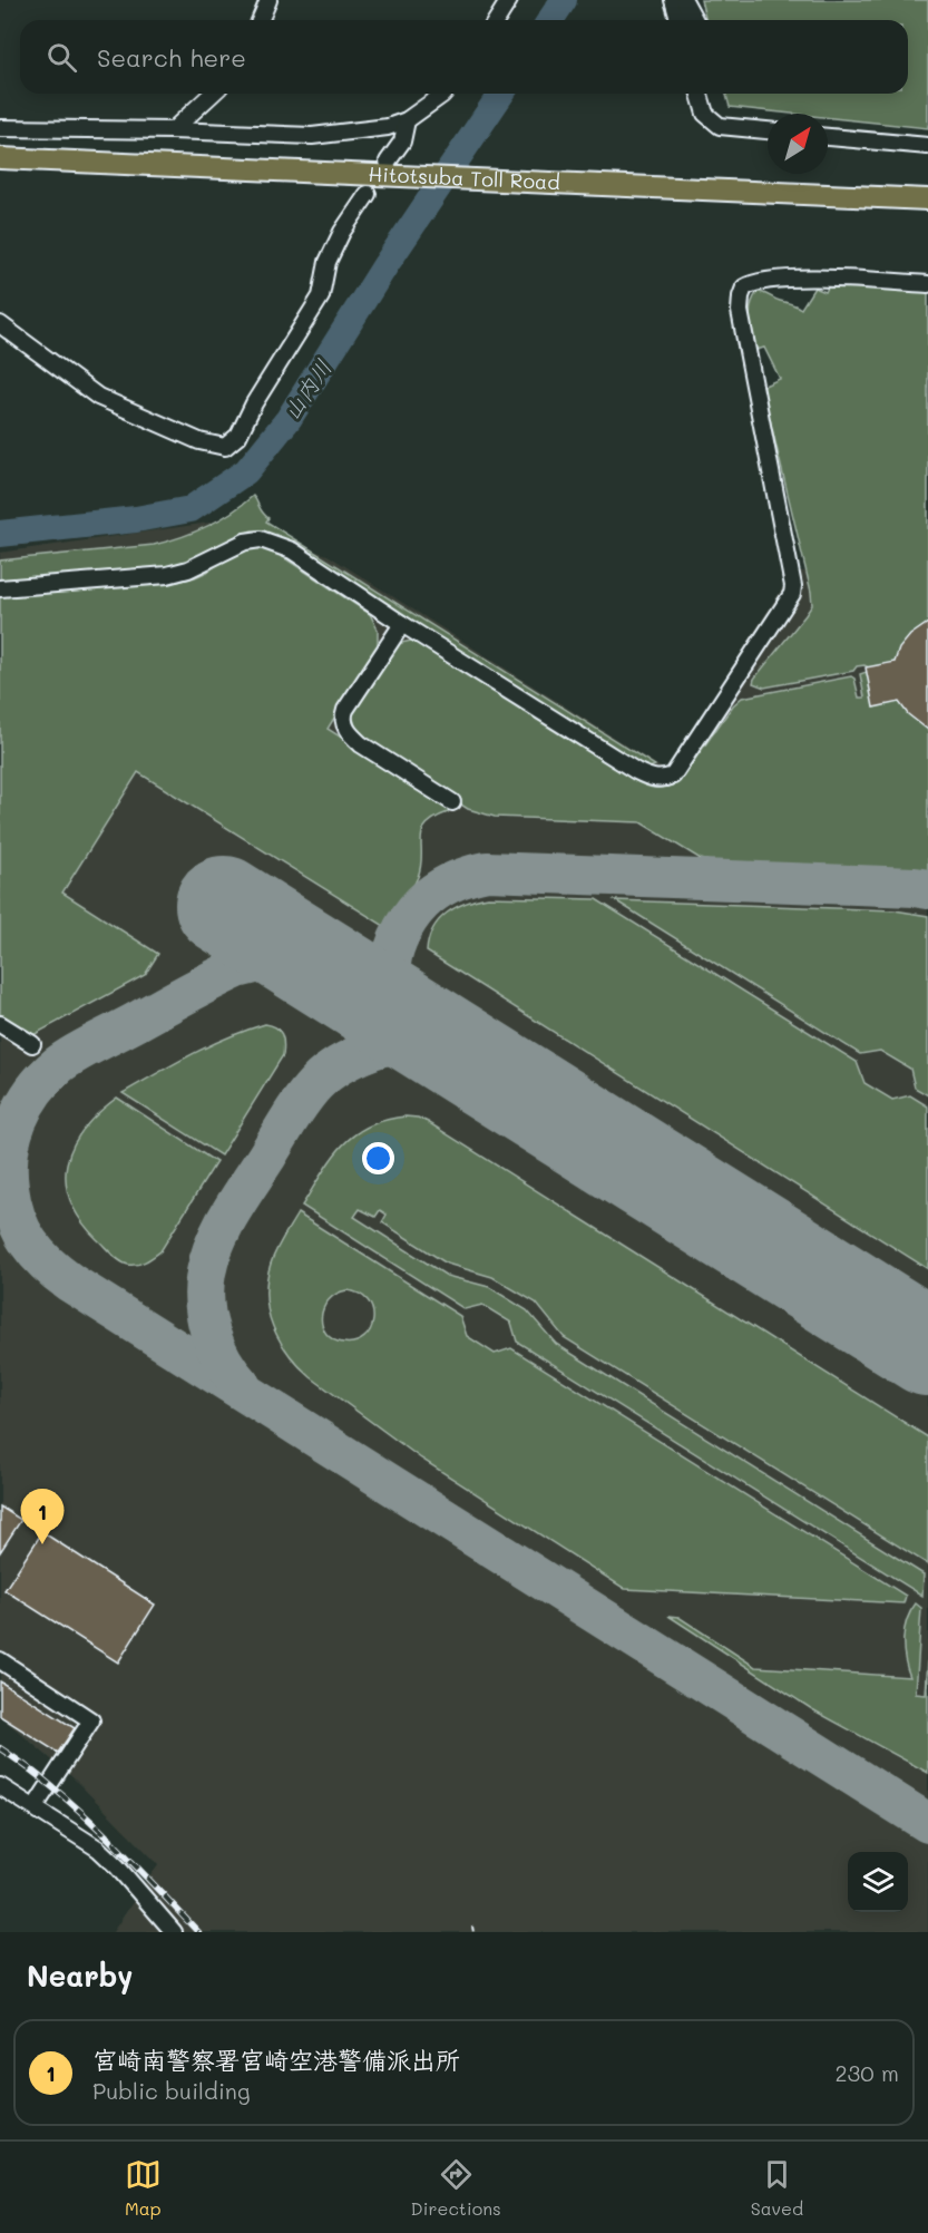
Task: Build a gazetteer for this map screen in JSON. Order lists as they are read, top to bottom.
{
  "streets": {
    "main road": ["Hitotsuba Toll Road"]
  },
  "water": ["山内川"],
  "north": "top right",
  "page": {
    "search": "Search here",
    "pins": "1",
    "heading": "Nearby",
    "list": [
      {
        "mark": "1",
        "name": "宮崎南警察署宮崎空港警備派出所",
        "note": "Public building",
        "value": "230 m"
      }
    ],
    "nav": ["Map", "Directions", "Saved"]
  }
}
